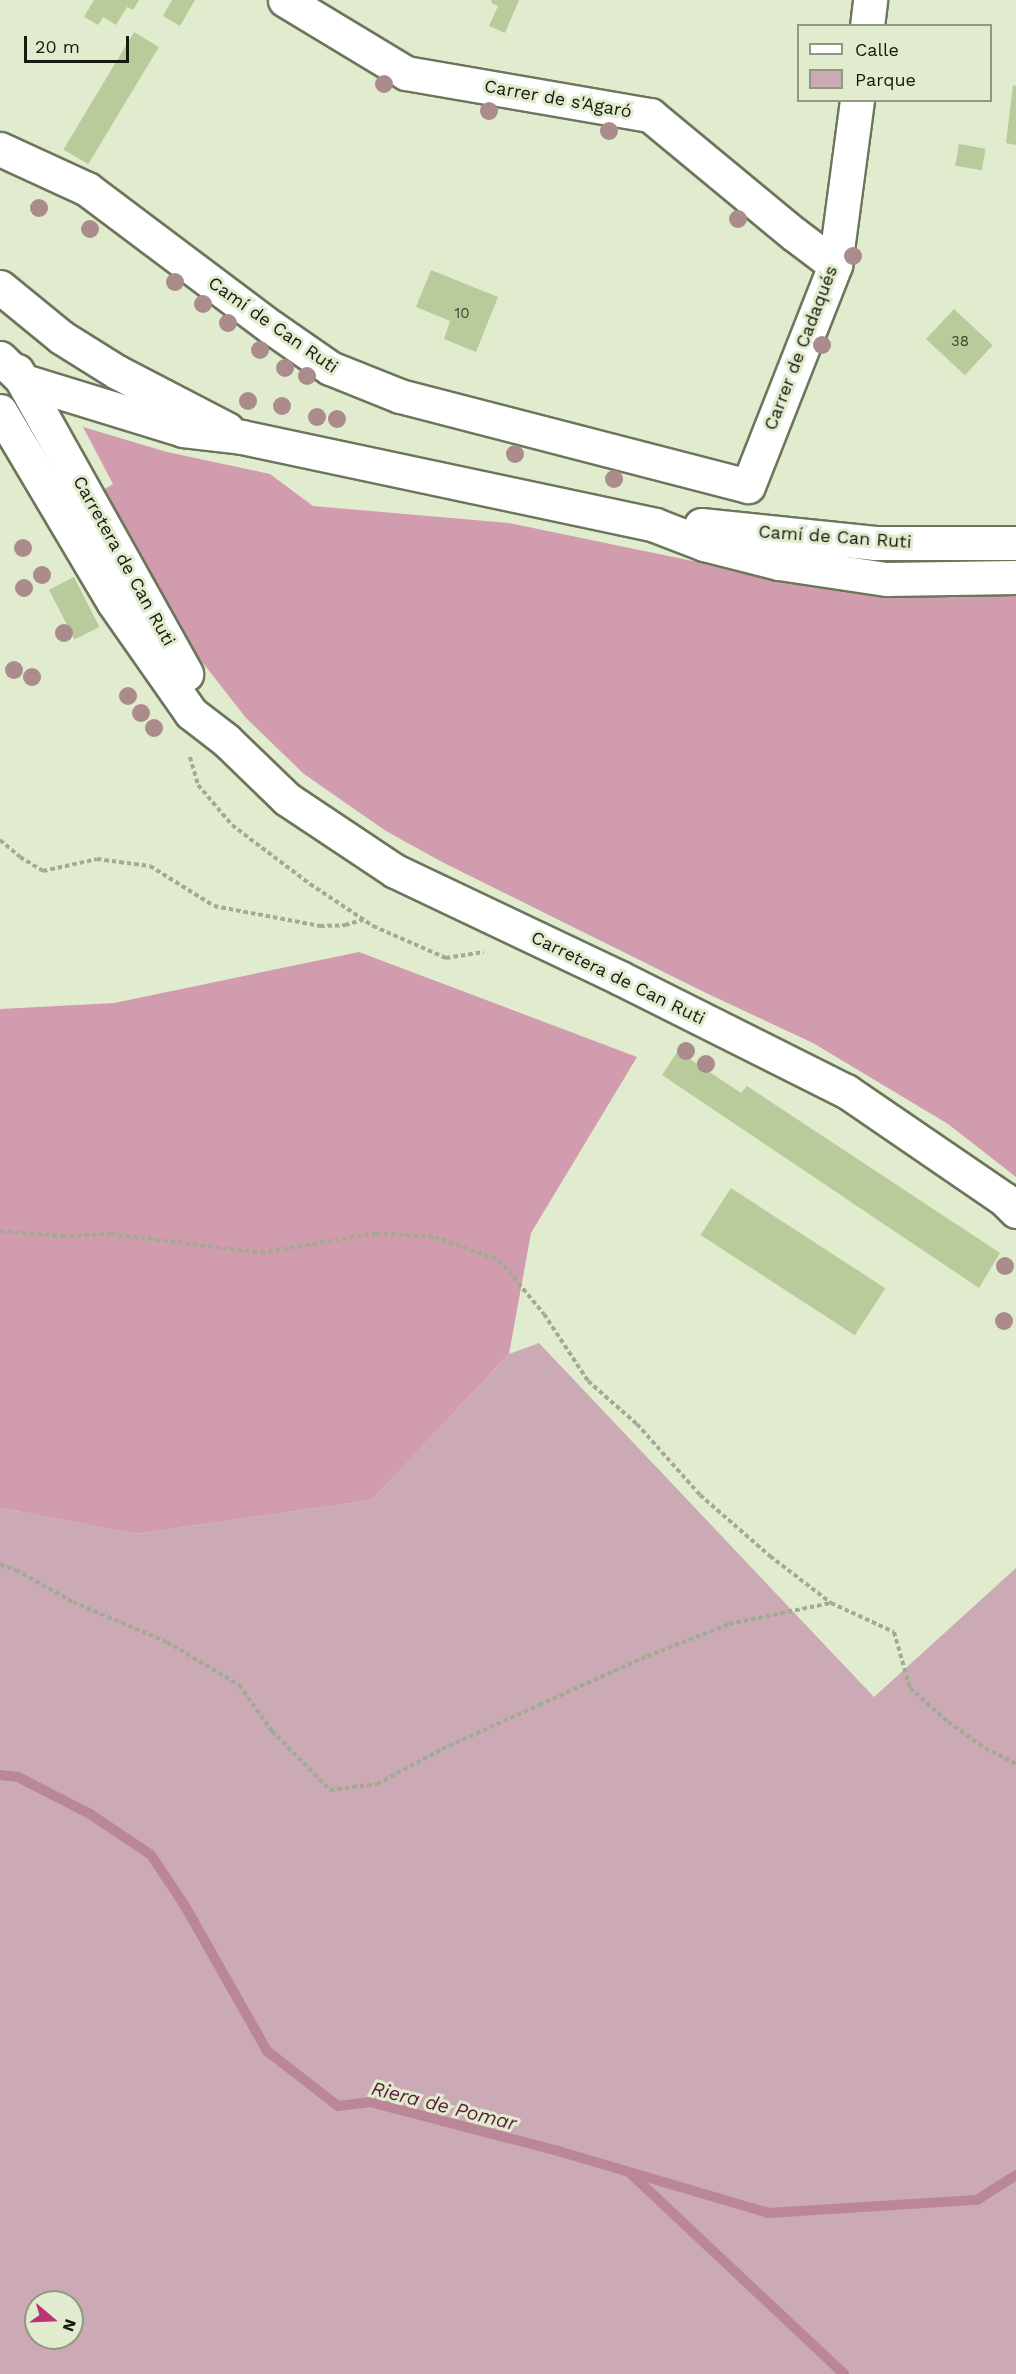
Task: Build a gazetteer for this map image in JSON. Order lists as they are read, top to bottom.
{
  "streets": {
    "street": [
      "Carrer de s'Agaró",
      "Camí de Can Ruti",
      "Carrer de Cadaqués",
      "Carretera de Can Ruti"
    ]
  },
  "crossings": [
    ["Carrer de s'Agaró", "Carrer de Cadaqués"],
    ["Camí de Can Ruti", "Carrer de Cadaqués"],
    ["Camí de Can Ruti", "Carretera de Can Ruti"]
  ],
  "water": ["Riera de Pomar"],
  "house_numbers": ["10", "38"],
  "legend": ["Calle", "Parque"],
  "scale_bar": "20 m",
  "north": "right"
}
